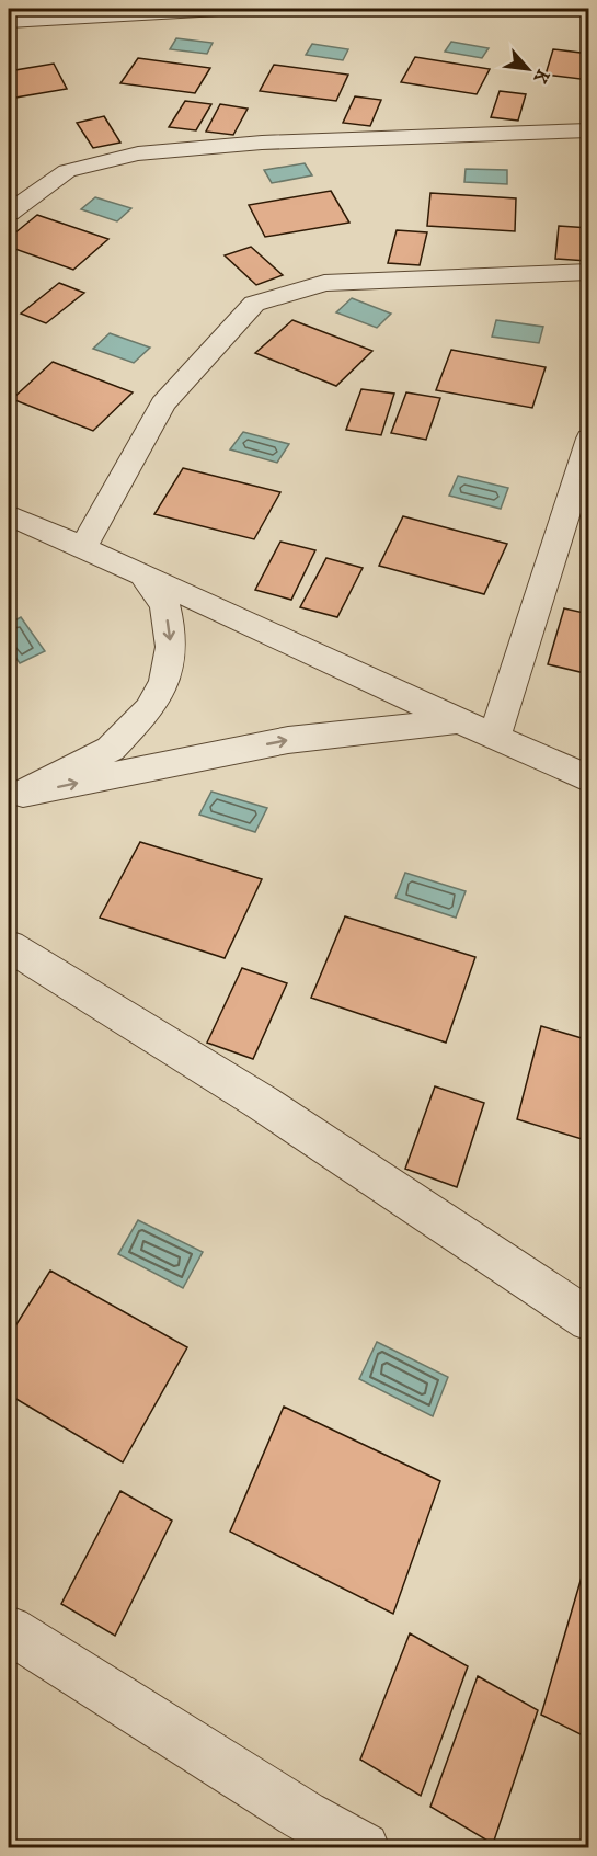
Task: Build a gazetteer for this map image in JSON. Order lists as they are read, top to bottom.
{
  "north": "bottom right"
}
